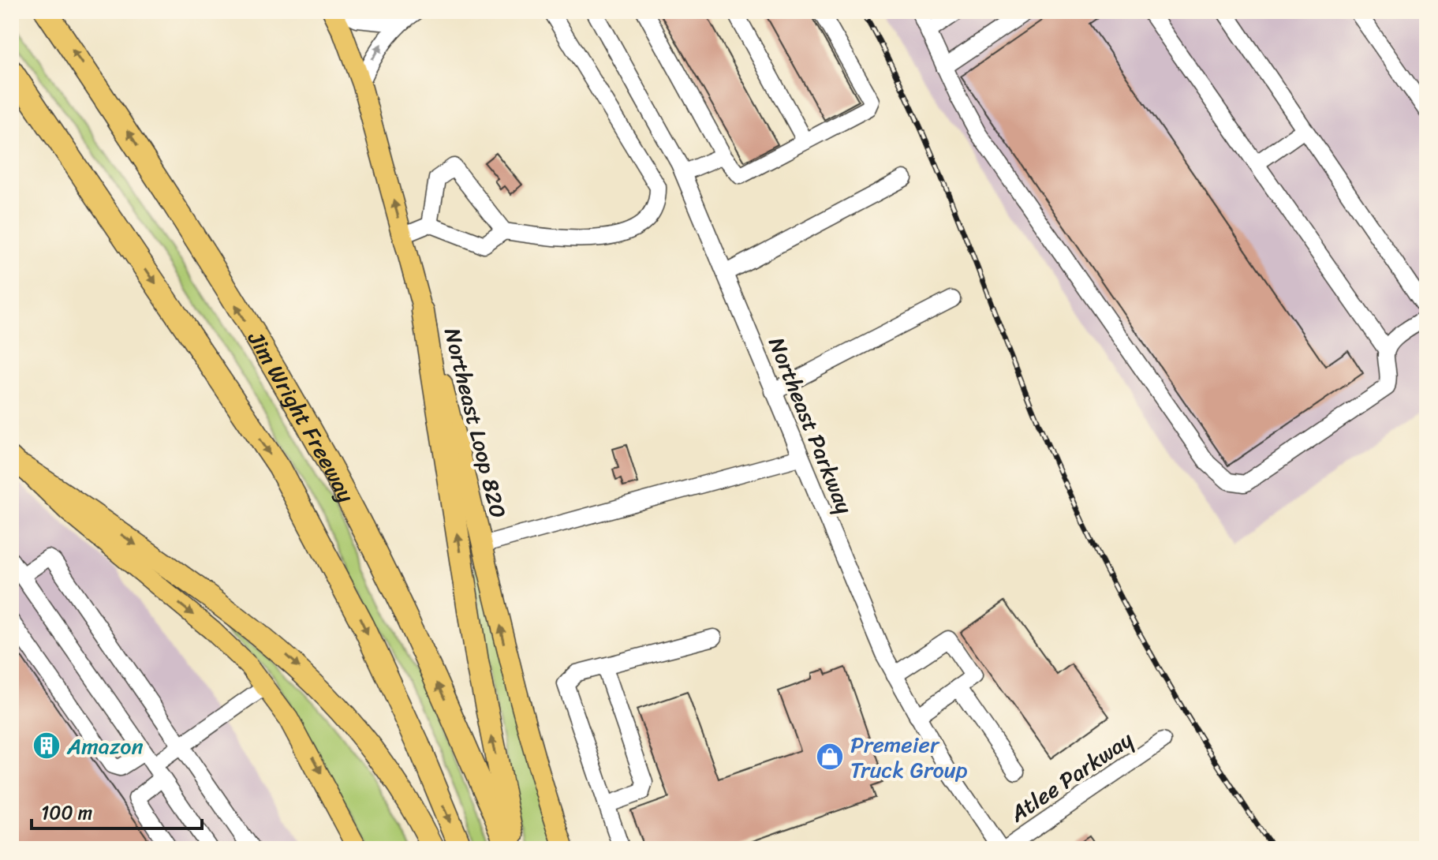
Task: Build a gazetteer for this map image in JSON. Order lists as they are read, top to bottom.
{
  "streets": {
    "highway": ["Jim Wright Freeway"],
    "main road": ["Northeast Loop 820"],
    "street": ["Northeast Parkway", "Atlee Parkway"]
  },
  "crossings": [
    ["Northeast Parkway", "Atlee Parkway"]
  ],
  "one_way": ["Northeast Loop 820"],
  "places": {
    "building": ["Amazon"],
    "shop": ["Premeier Truck Group"]
  },
  "scale_bar": "100 m"
}
